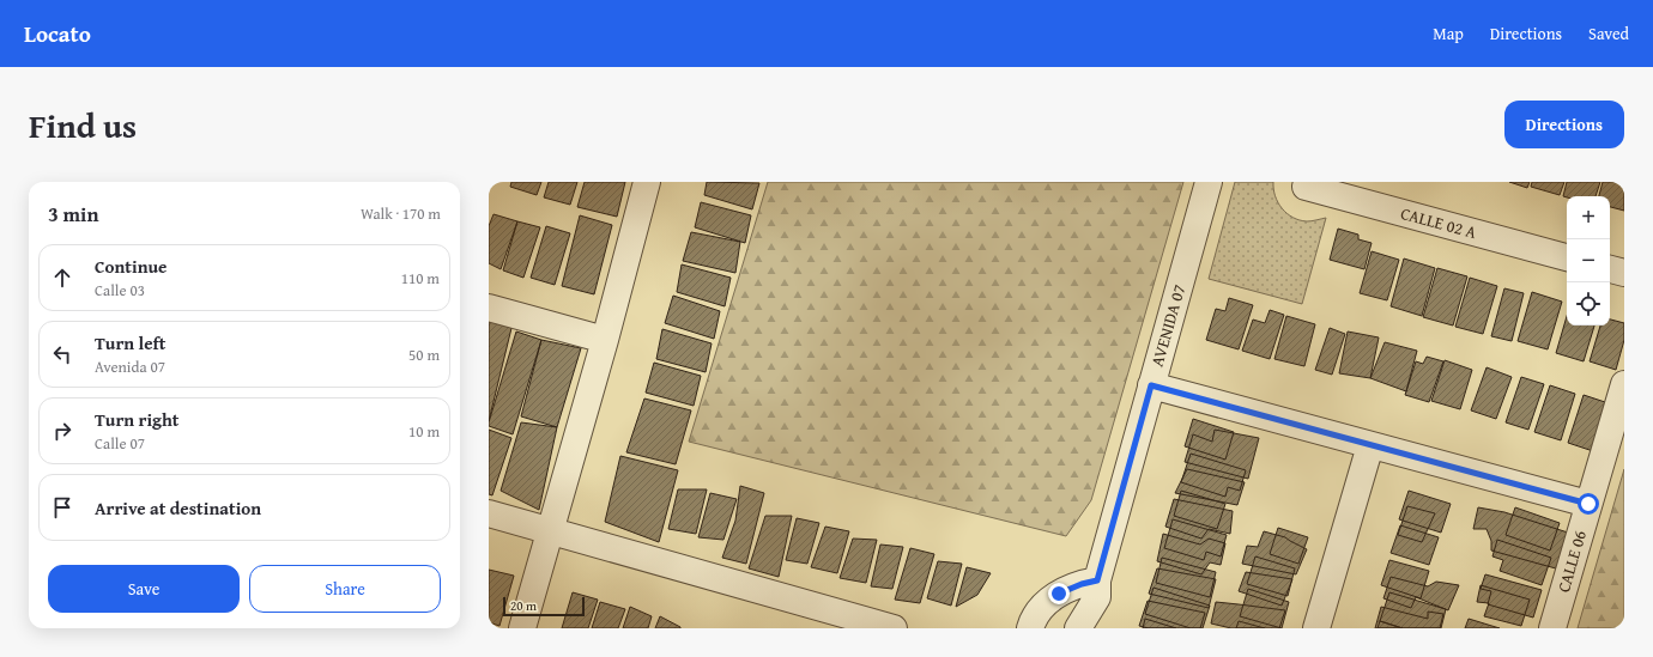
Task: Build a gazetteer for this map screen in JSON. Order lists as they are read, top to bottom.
{
  "streets": {
    "street": ["CALLE 02 A", "AVENIDA 07", "CALLE 06"]
  },
  "scale_bar": "20 m",
  "page": {
    "header": "Locato",
    "nav": ["Map", "Directions", "Saved"],
    "title": "Find us",
    "buttons": [
      "Directions",
      ["Save", "Share"]
    ],
    "heading": ["3 min", "Walk · 170 m"],
    "map_buttons": ["+", "−"],
    "list": [
      ["Continue", "Calle 03", "110 m"],
      ["Turn left", "Avenida 07", "50 m"],
      ["Turn right", "Calle 07", "10 m"],
      "Arrive at destination"
    ],
    "scale": "20 m"
  }
}
